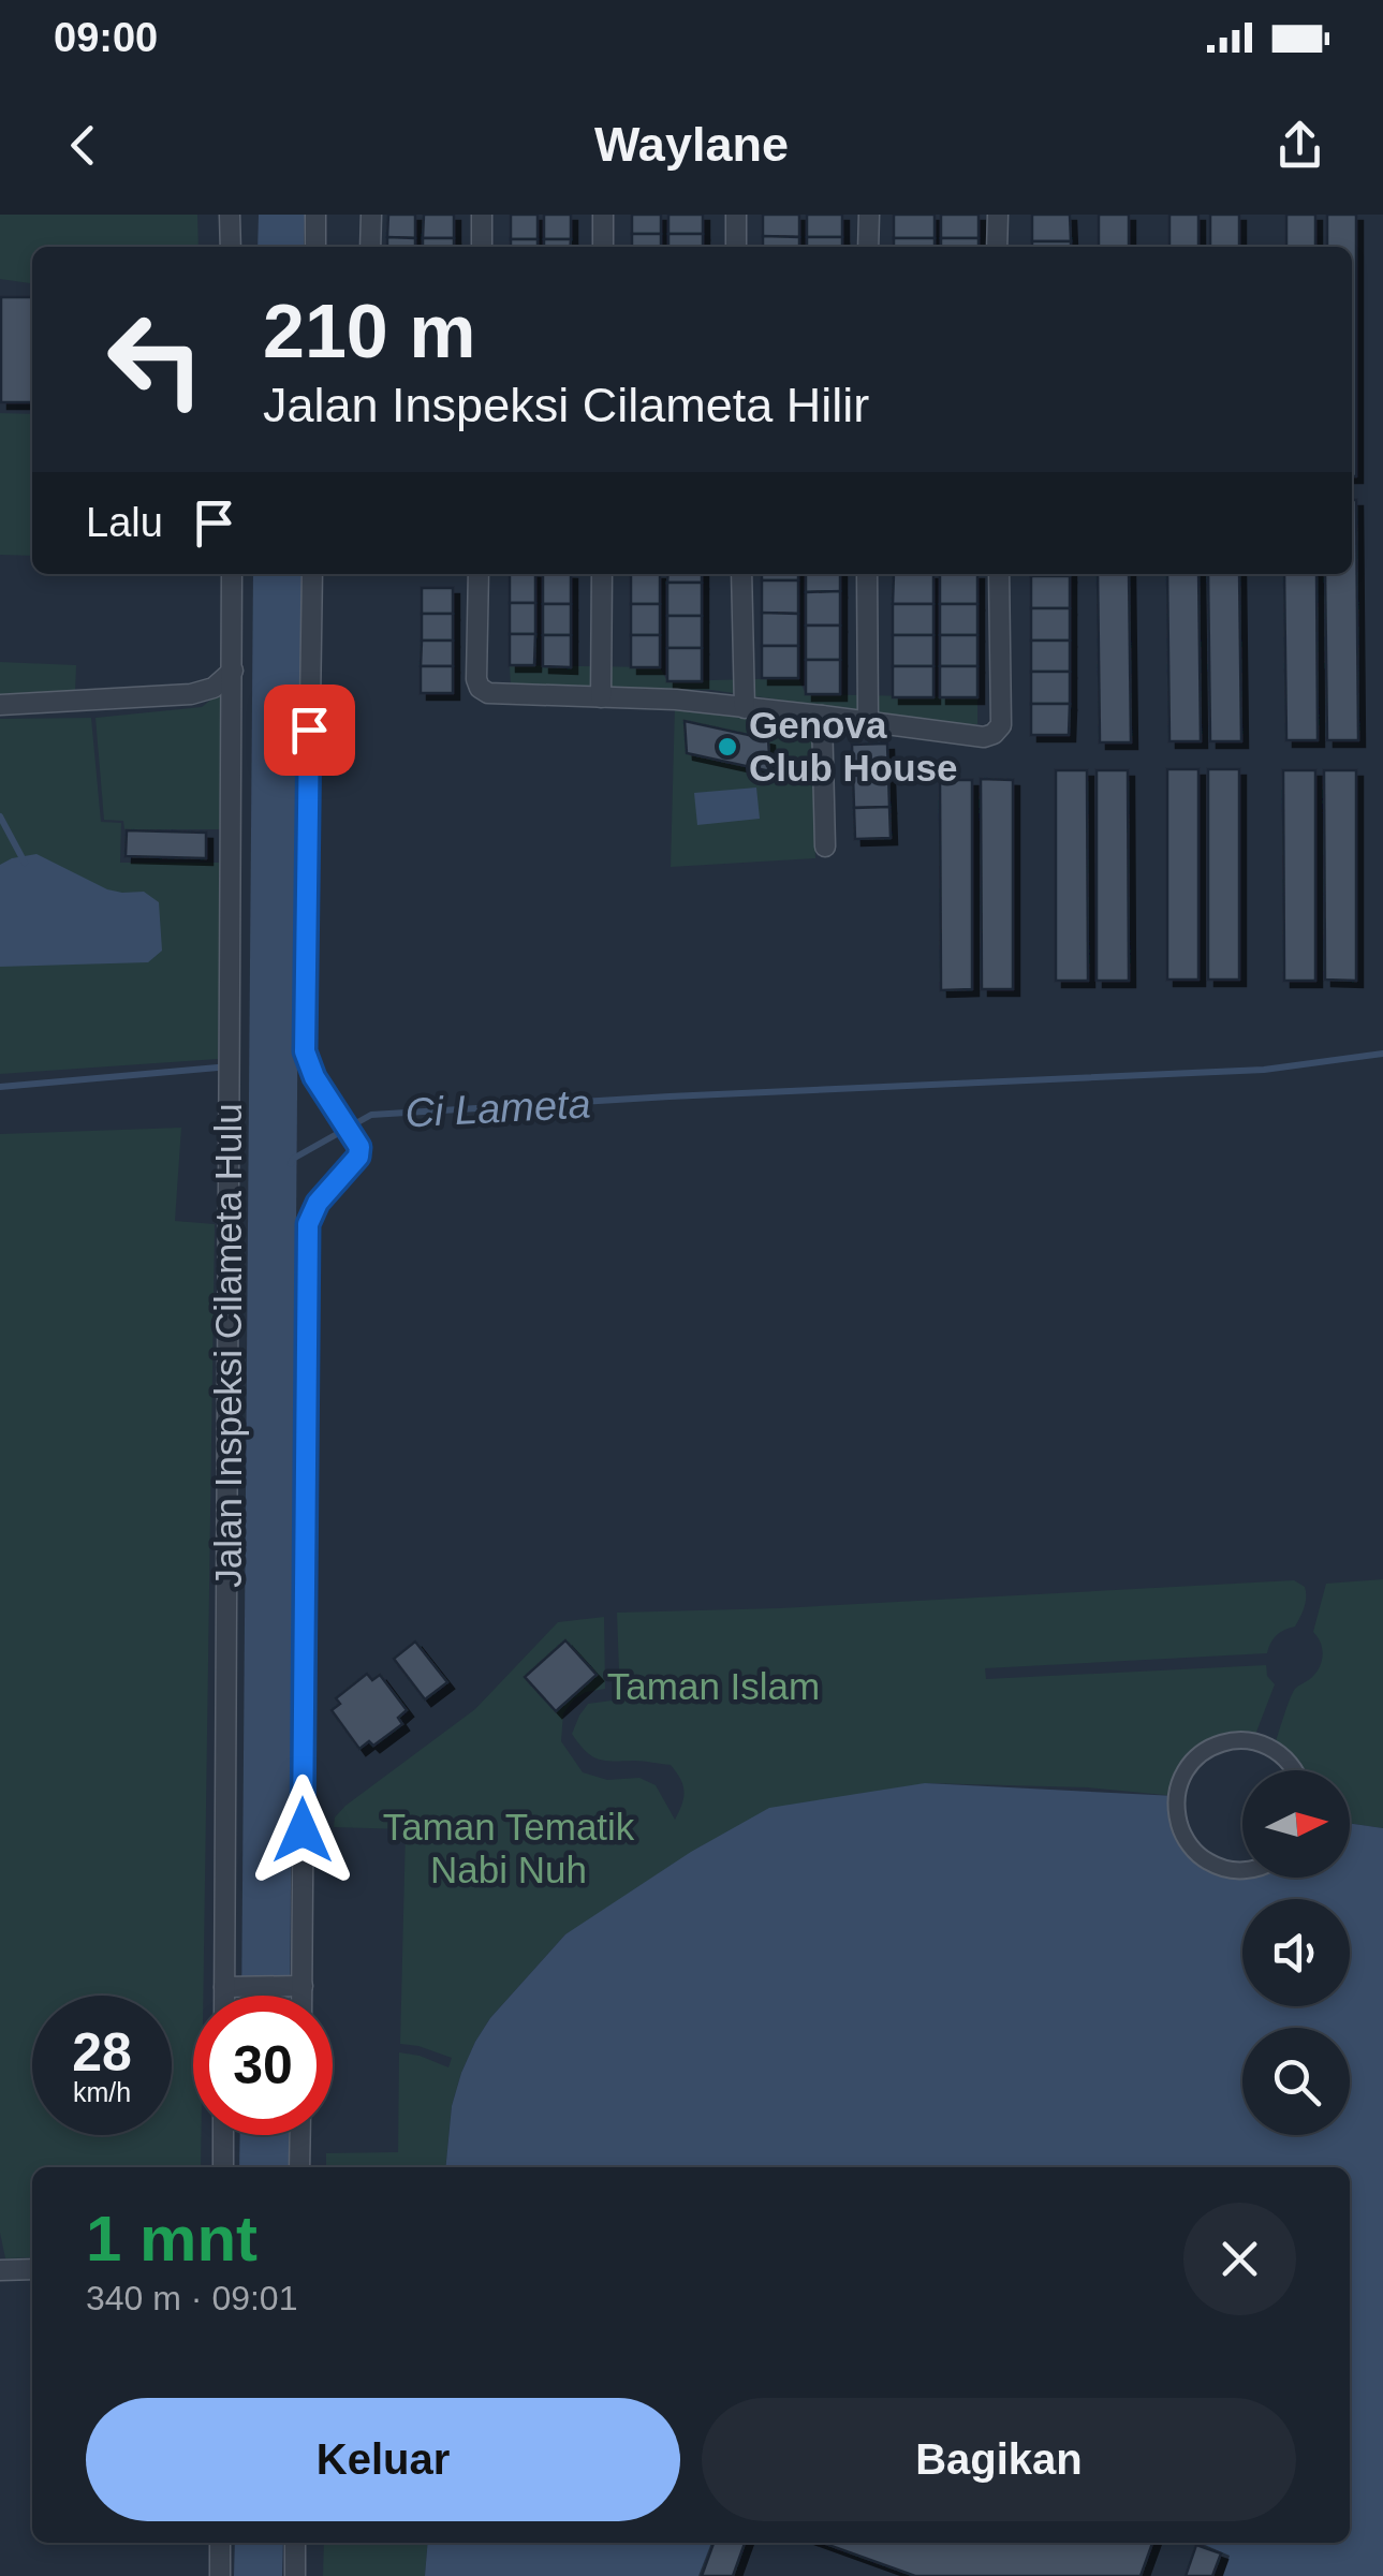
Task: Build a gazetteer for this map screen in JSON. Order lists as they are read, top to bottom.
{
  "streets": {
    "street": ["Jalan Inspeksi Cilameta Hulu"]
  },
  "water": ["Ci Lameta"],
  "parks": ["Taman Islam", "Taman Tematik Nabi Nuh"],
  "places": ["Genova Club House"],
  "north": "right",
  "page": {
    "status": "09:00",
    "header": "Waylane",
    "turn": ["210 m", "Jalan Inspeksi Cilameta Hilir"],
    "then": "Lalu",
    "speed": "28 km/h",
    "limit": "30",
    "heading": ["1 mnt", "340 m · 09:01"],
    "buttons": ["Keluar", "Bagikan"]
  }
}
